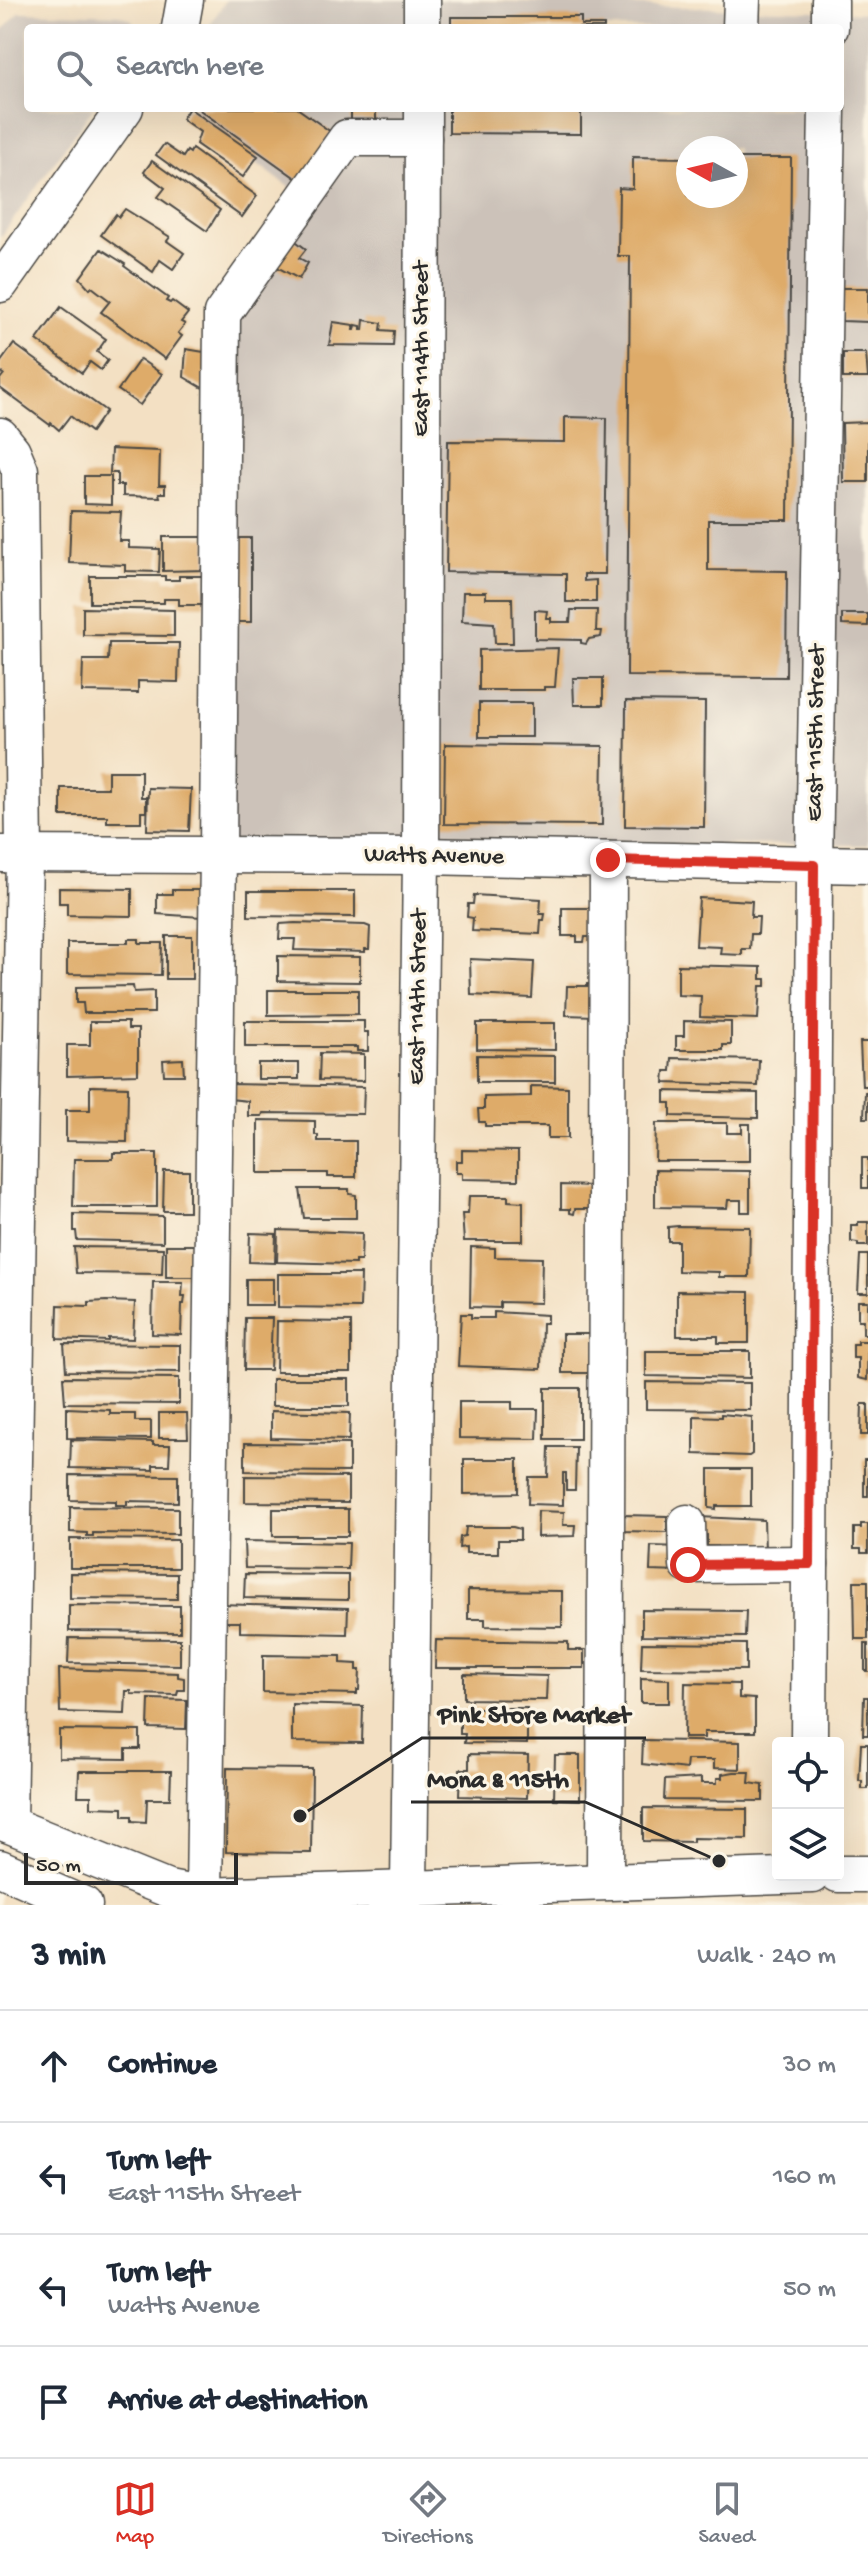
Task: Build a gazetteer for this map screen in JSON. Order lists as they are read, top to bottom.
{
  "streets": {
    "street": ["East 114th Street", "East 115th Street", "Watts Avenue"]
  },
  "crossings": [
    ["East 114th Street", "Watts Avenue"],
    ["East 115th Street", "Watts Avenue"]
  ],
  "places": ["Pink Store Market", "Mona & 115th"],
  "scale_bar": "50 m",
  "north": "left",
  "page": {
    "search": "Search here",
    "scale": "50 m",
    "heading": ["3 min", "Walk · 240 m"],
    "list": [
      ["Continue", "30 m"],
      ["Turn left", "East 115th Street", "160 m"],
      ["Turn left", "Watts Avenue", "50 m"],
      "Arrive at destination"
    ],
    "nav": ["Map", "Directions", "Saved"]
  }
}
